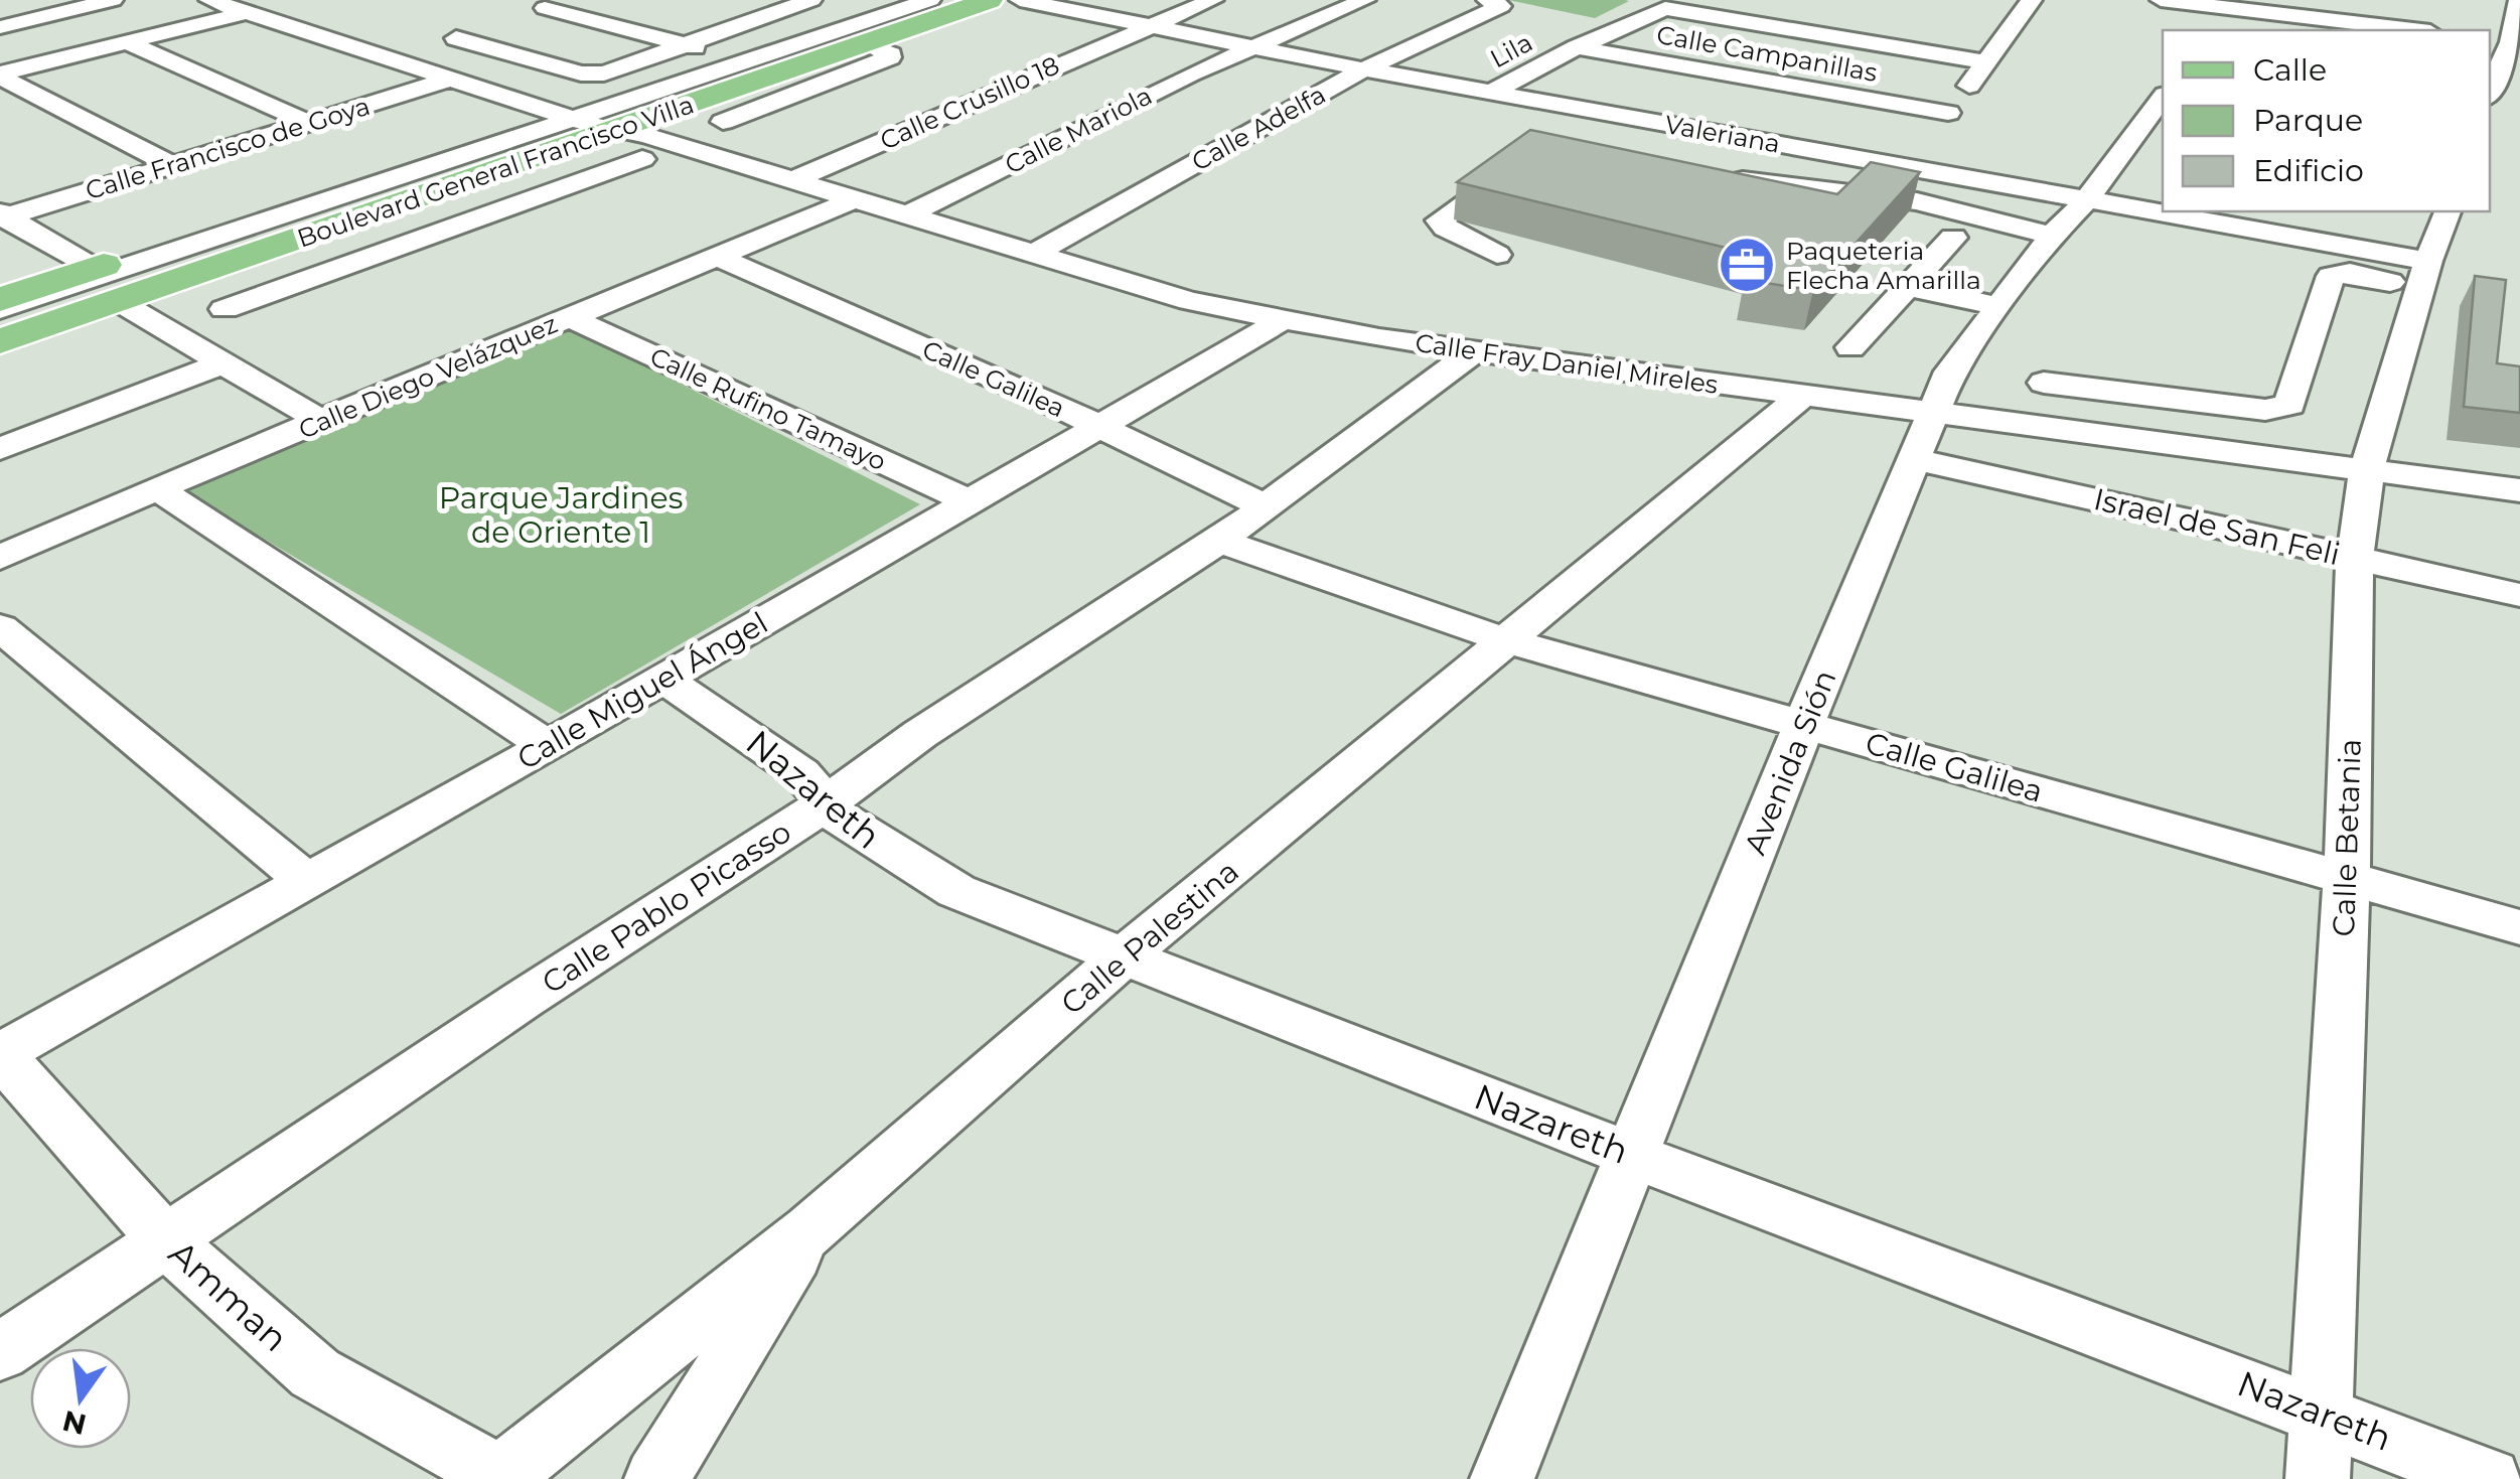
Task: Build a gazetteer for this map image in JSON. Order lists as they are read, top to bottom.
{
  "streets": {
    "main road": ["Boulevard General Francisco Villa"],
    "street": [
      "Lila",
      "Calle Campanillas",
      "Calle Crusillo 18",
      "Calle Adelfa",
      "Calle Mariola",
      "Valeriana",
      "Calle Francisco de Goya",
      "Calle Fray Daniel Mireles",
      "Calle Diego Velázquez",
      "Calle Galilea",
      "Calle Rufino Tamayo",
      "Israel de San Feli",
      "Calle Miguel Ángel",
      "Avenida Sión",
      "Nazareth",
      "Calle Betania",
      "Calle Pablo Picasso",
      "Calle Palestina",
      "Amman"
    ]
  },
  "crossings": [
    ["Lila", "Calle Campanillas"],
    ["Lila", "Valeriana"],
    ["Calle Crusillo 18", "Valeriana"],
    ["Calle Crusillo 18", "Calle Fray Daniel Mireles"],
    ["Calle Adelfa", "Valeriana"],
    ["Calle Adelfa", "Calle Fray Daniel Mireles"],
    ["Calle Mariola", "Valeriana"],
    ["Calle Mariola", "Calle Fray Daniel Mireles"],
    ["Valeriana", "Avenida Sión"],
    ["Valeriana", "Calle Betania"],
    ["Calle Francisco de Goya", "Calle Fray Daniel Mireles"],
    ["Boulevard General Francisco Villa", "Calle Fray Daniel Mireles"],
    ["Calle Fray Daniel Mireles", "Calle Diego Velázquez"],
    ["Calle Fray Daniel Mireles", "Calle Miguel Ángel"],
    ["Calle Fray Daniel Mireles", "Avenida Sión"],
    ["Calle Fray Daniel Mireles", "Calle Betania"],
    ["Calle Fray Daniel Mireles", "Calle Pablo Picasso"],
    ["Calle Fray Daniel Mireles", "Calle Palestina"],
    ["Calle Diego Velázquez", "Calle Galilea"],
    ["Calle Diego Velázquez", "Calle Rufino Tamayo"],
    ["Calle Galilea", "Calle Miguel Ángel"],
    ["Calle Galilea", "Avenida Sión"],
    ["Calle Galilea", "Calle Betania"],
    ["Calle Galilea", "Calle Pablo Picasso"],
    ["Calle Galilea", "Calle Palestina"],
    ["Calle Rufino Tamayo", "Calle Miguel Ángel"],
    ["Israel de San Feli", "Avenida Sión"],
    ["Israel de San Feli", "Calle Betania"],
    ["Calle Miguel Ángel", "Nazareth"],
    ["Calle Miguel Ángel", "Amman"],
    ["Avenida Sión", "Nazareth"],
    ["Nazareth", "Calle Betania"],
    ["Nazareth", "Calle Pablo Picasso"],
    ["Nazareth", "Calle Palestina"],
    ["Calle Pablo Picasso", "Amman"],
    ["Calle Palestina", "Amman"]
  ],
  "parks": ["Parque Jardines de Oriente 1"],
  "places": {
    "office": ["Paqueteria Flecha Amarilla"]
  },
  "legend": ["Calle", "Parque", "Edificio"],
  "north": "bottom"
}
